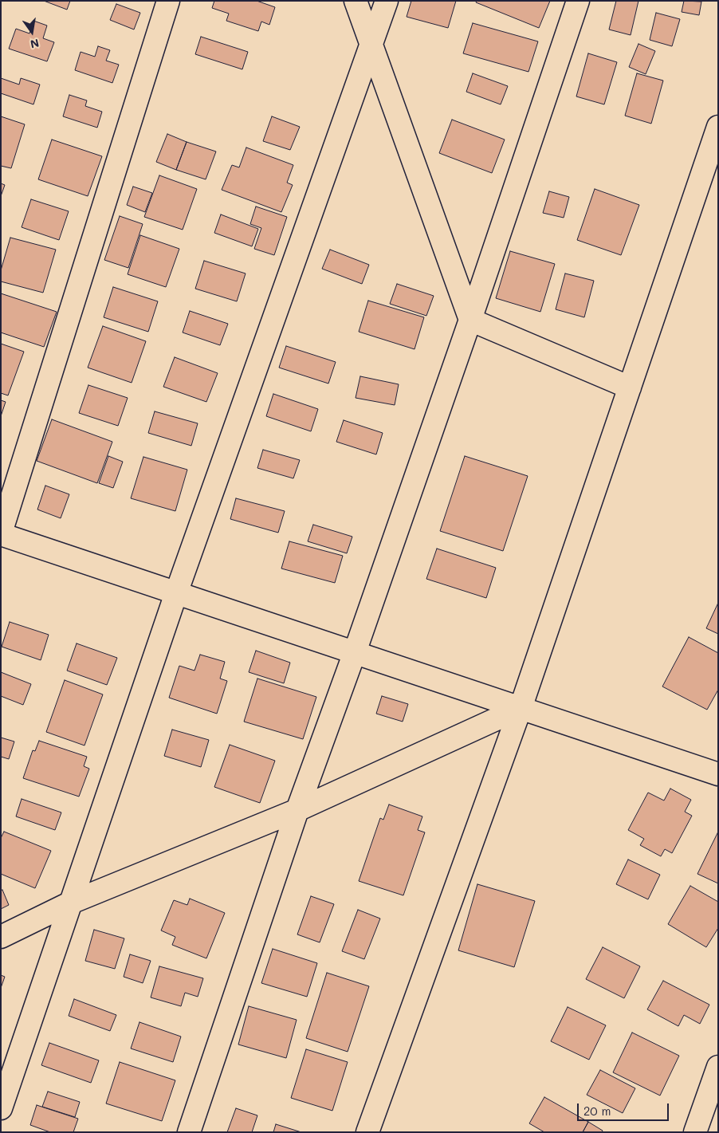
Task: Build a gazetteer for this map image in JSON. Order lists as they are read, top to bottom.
{
  "scale_bar": "20 m",
  "north": "bottom"
}
